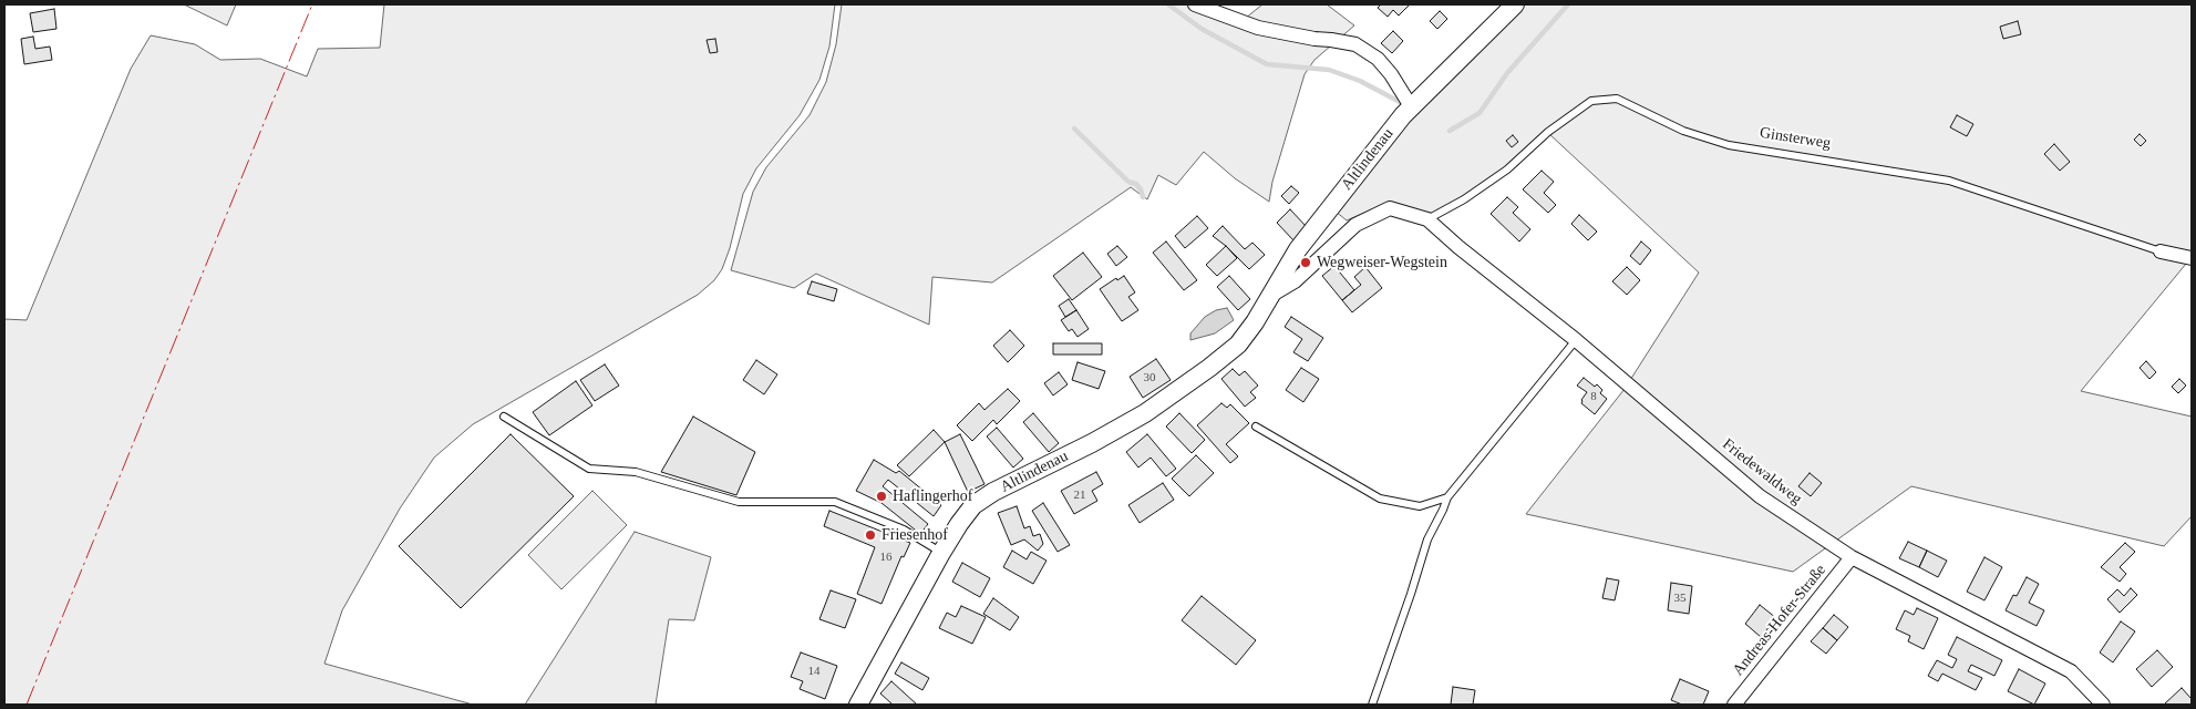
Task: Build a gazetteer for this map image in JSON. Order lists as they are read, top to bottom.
{
  "streets": {
    "street": [
      "Ginsterweg",
      "Altlindenau",
      "Friedewaldweg",
      "Andreas-Hofer-Straße"
    ]
  },
  "crossings": [
    ["Ginsterweg", "Altlindenau"],
    ["Ginsterweg", "Friedewaldweg"],
    ["Altlindenau", "Friedewaldweg"],
    ["Friedewaldweg", "Andreas-Hofer-Straße"]
  ],
  "places": ["Wegweiser-Wegstein", "Haflingerhof", "Friesenhof"],
  "house_numbers": [
    "30",
    "8",
    "21",
    "16",
    "35",
    "14"
  ]
}
